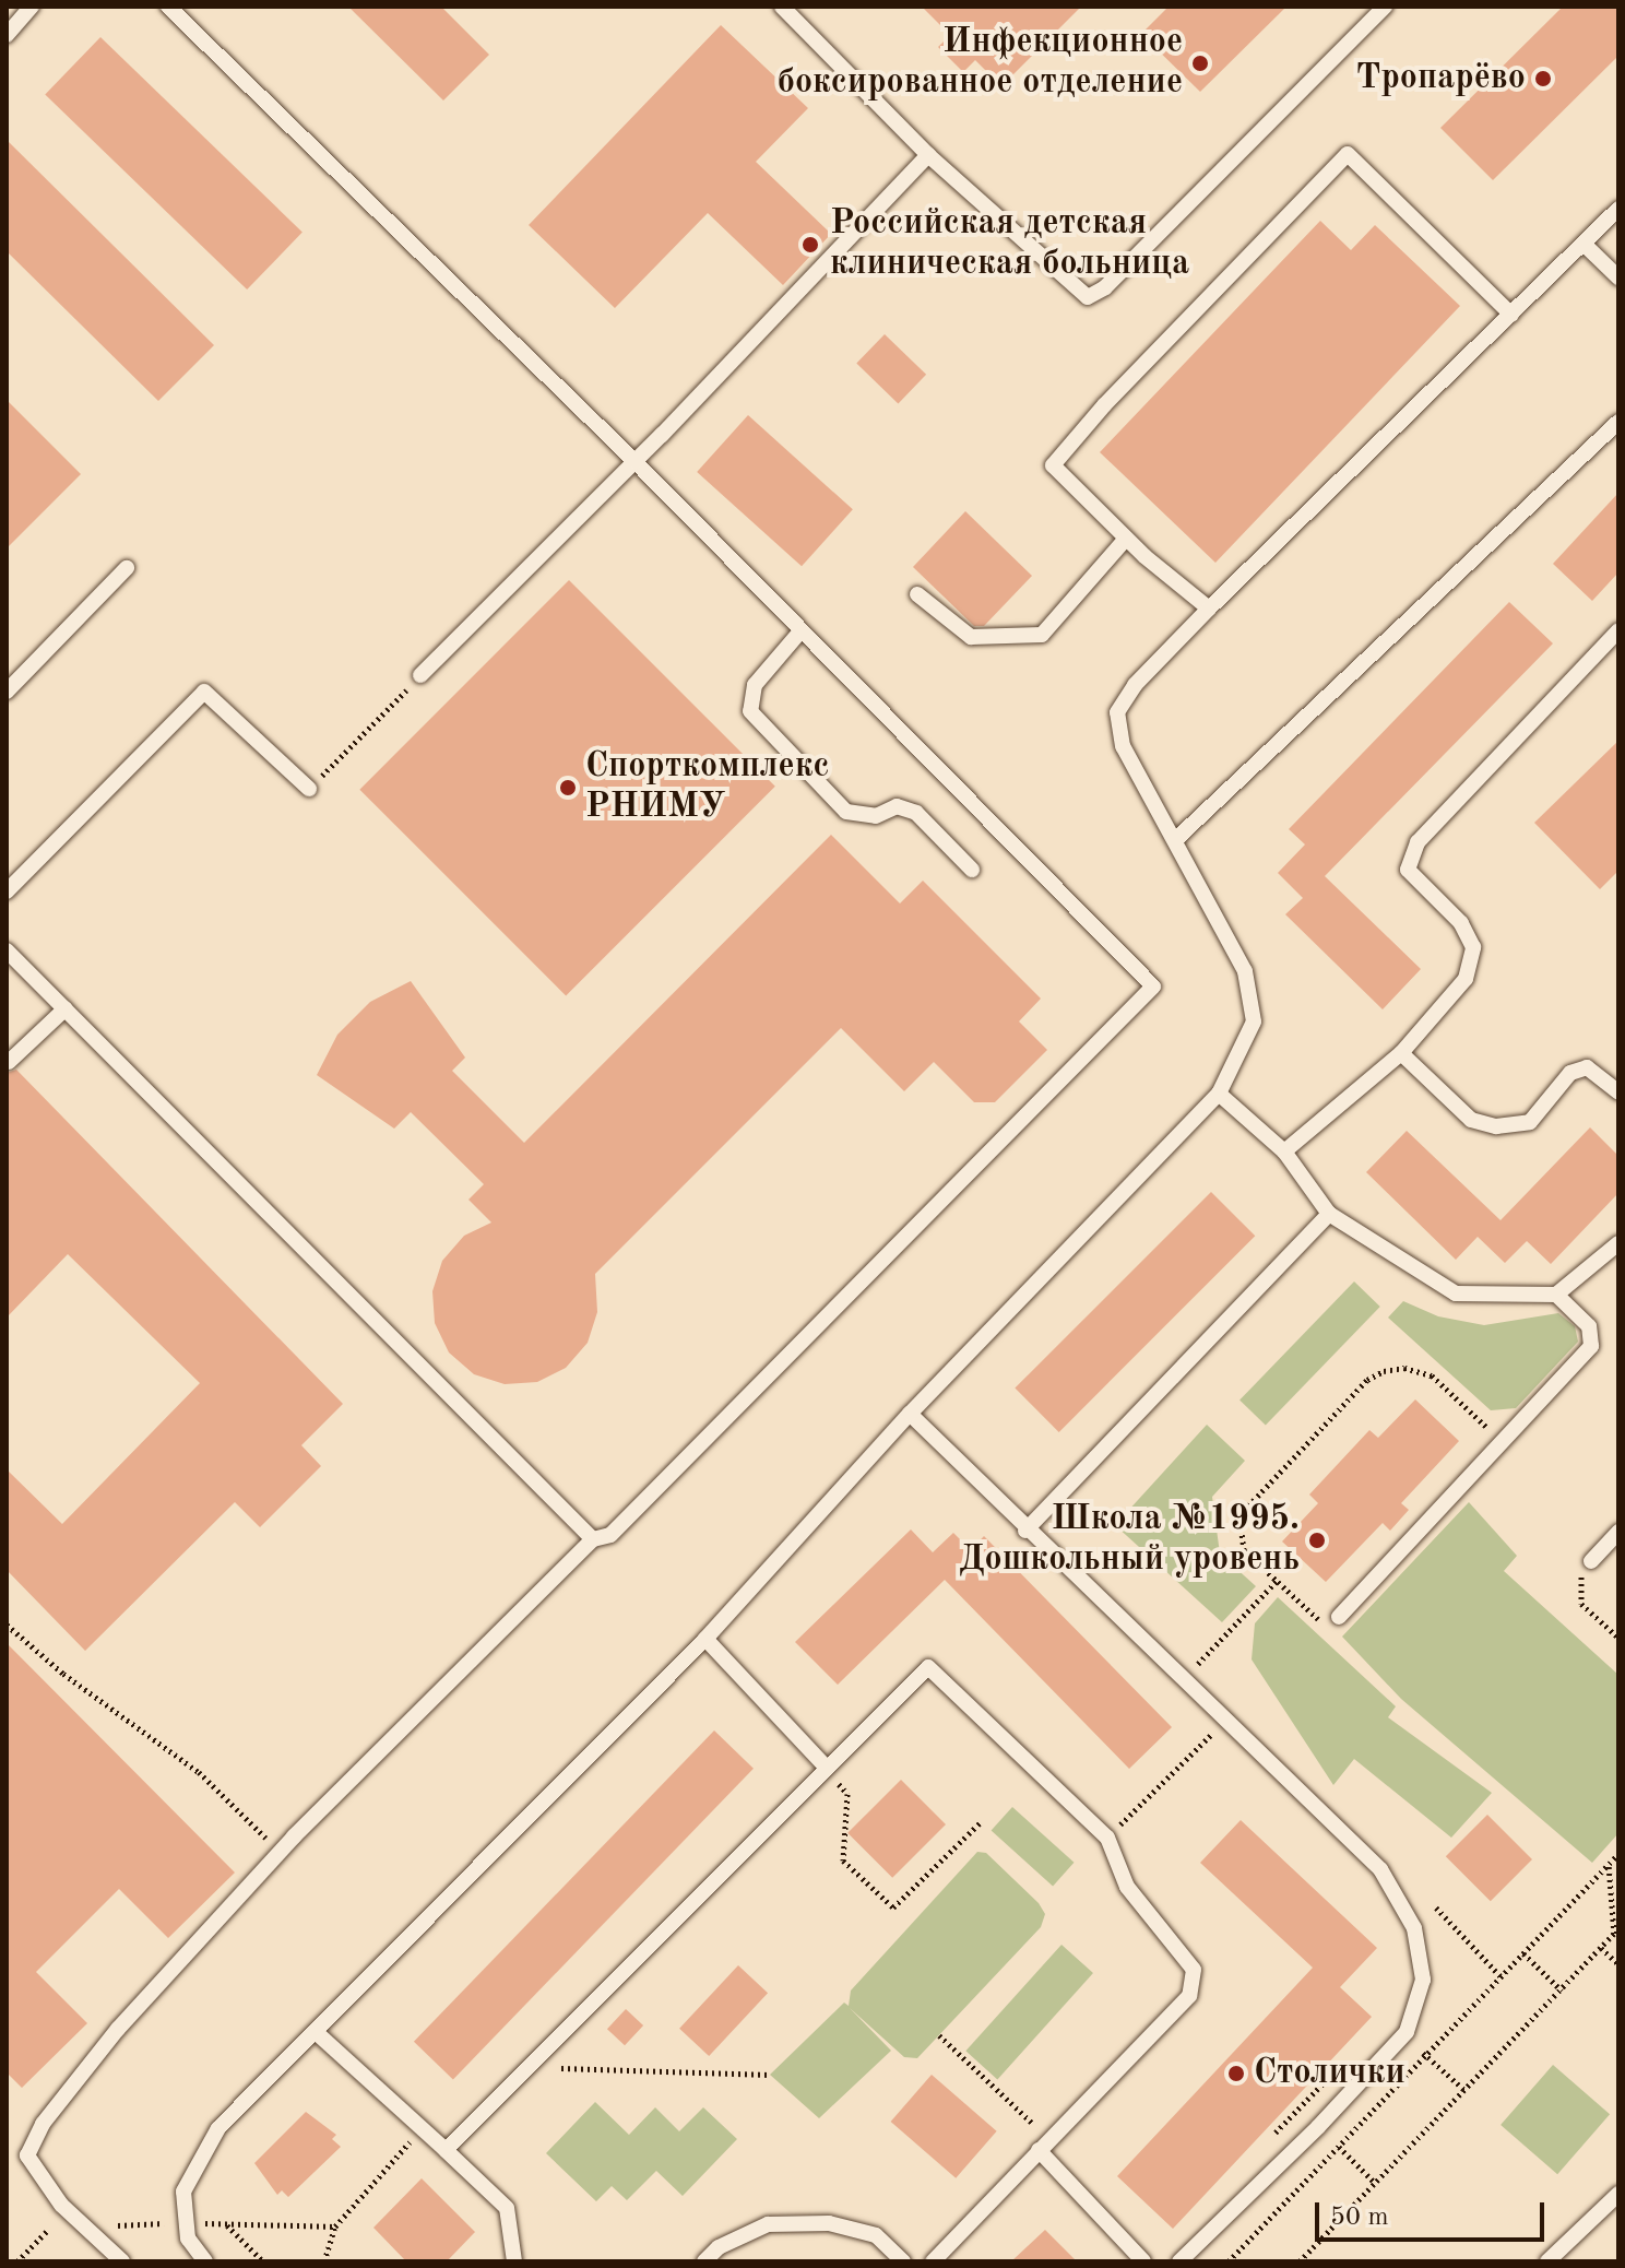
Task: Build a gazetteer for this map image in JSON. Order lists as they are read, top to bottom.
{
  "places": [
    "Инфекционное боксированное отделение",
    "Тропарёво",
    "Российская детская клиническая больница",
    "Спорткомплекс РНИМУ",
    "Школа №1995. Дошкольный уровень",
    "Столички"
  ],
  "scale_bar": "50 m"
}
